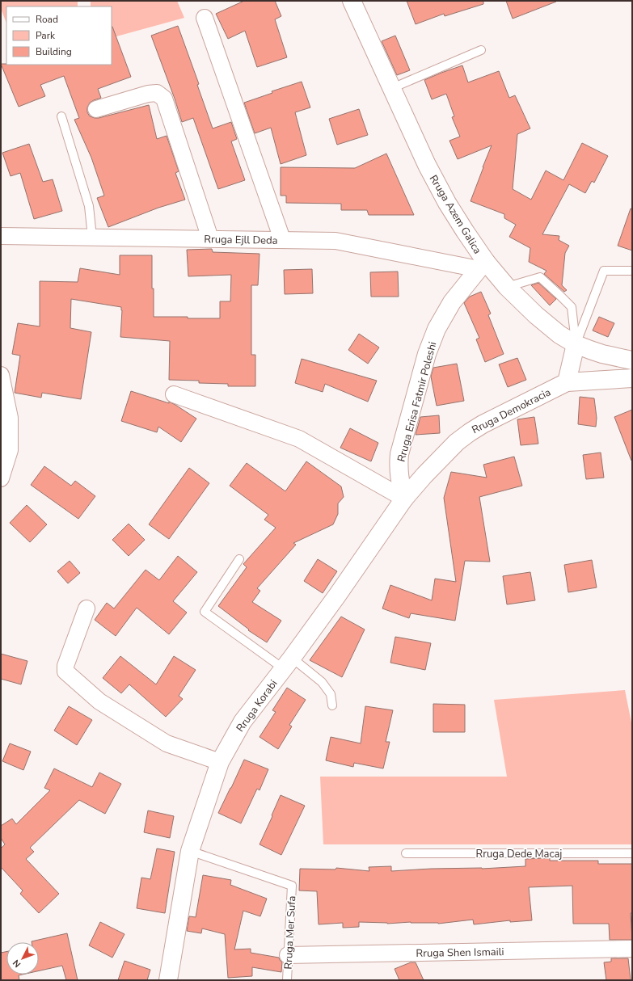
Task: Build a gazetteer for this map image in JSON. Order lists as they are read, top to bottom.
{
  "streets": {
    "street": [
      "Rruga Azem Galica",
      "Rruga Ejll Deda",
      "Rruga Erisa Fatmir Poleshi",
      "Rruga Demokracia",
      "Rruga Korabi",
      "Rruga Shen Ismaili"
    ],
    "lane": ["Rruga Dede Macaj", "Rruga Mer Sufa"]
  },
  "crossings": [
    ["Rruga Azem Galica", "Rruga Ejll Deda"],
    ["Rruga Azem Galica", "Rruga Erisa Fatmir Poleshi"],
    ["Rruga Ejll Deda", "Rruga Erisa Fatmir Poleshi"],
    ["Rruga Erisa Fatmir Poleshi", "Rruga Demokracia"],
    ["Rruga Erisa Fatmir Poleshi", "Rruga Korabi"],
    ["Rruga Demokracia", "Rruga Korabi"],
    ["Rruga Korabi", "Rruga Mer Sufa"],
    ["Rruga Mer Sufa", "Rruga Shen Ismaili"]
  ],
  "legend": ["Road", "Park", "Building"],
  "north": "bottom left"
}
